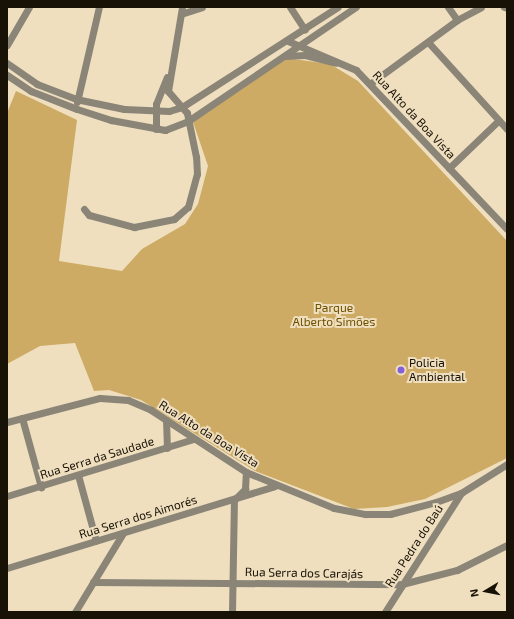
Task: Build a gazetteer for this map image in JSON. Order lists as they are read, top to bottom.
{
  "streets": {
    "street": [
      "Rua Alto da Boa Vista",
      "Rua Serra da Saudade",
      "Rua Serra dos Aimorés",
      "Rua Pedra do Baú",
      "Rua Serra dos Carajás"
    ]
  },
  "crossings": [
    ["Rua Alto da Boa Vista", "Rua Serra da Saudade"],
    ["Rua Alto da Boa Vista", "Rua Serra dos Aimorés"],
    ["Rua Alto da Boa Vista", "Rua Pedra do Baú"],
    ["Rua Pedra do Baú", "Rua Serra dos Carajás"]
  ],
  "parks": ["Parque Alberto Simões"],
  "places": ["Policia Ambiental"],
  "north": "left"
}
